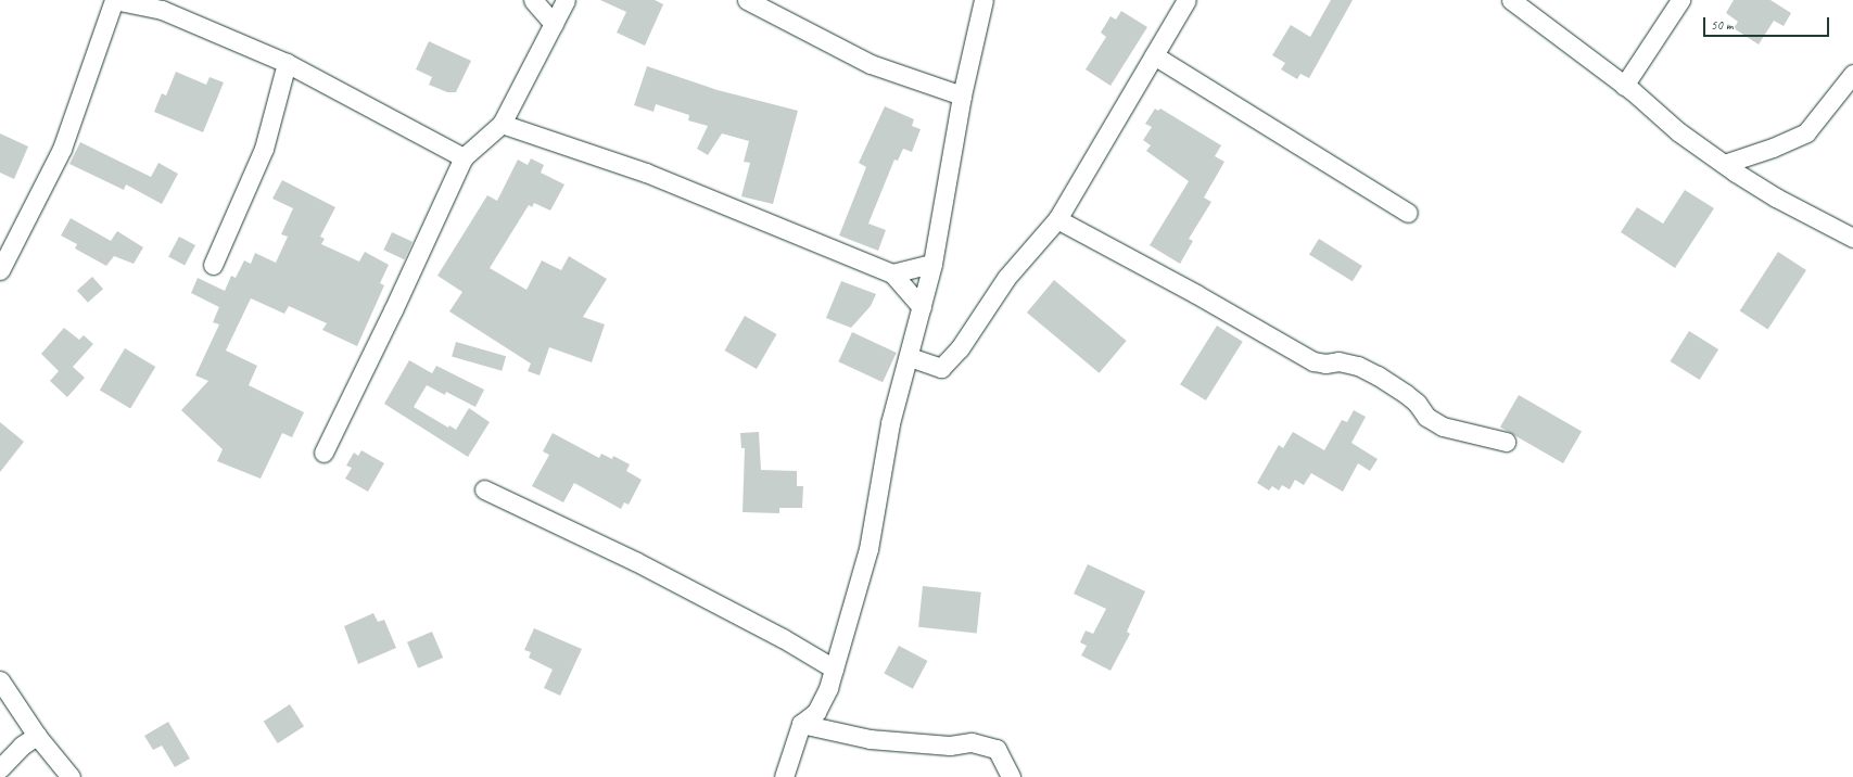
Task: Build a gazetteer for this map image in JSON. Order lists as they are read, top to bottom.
{
  "scale_bar": "50 m"
}
